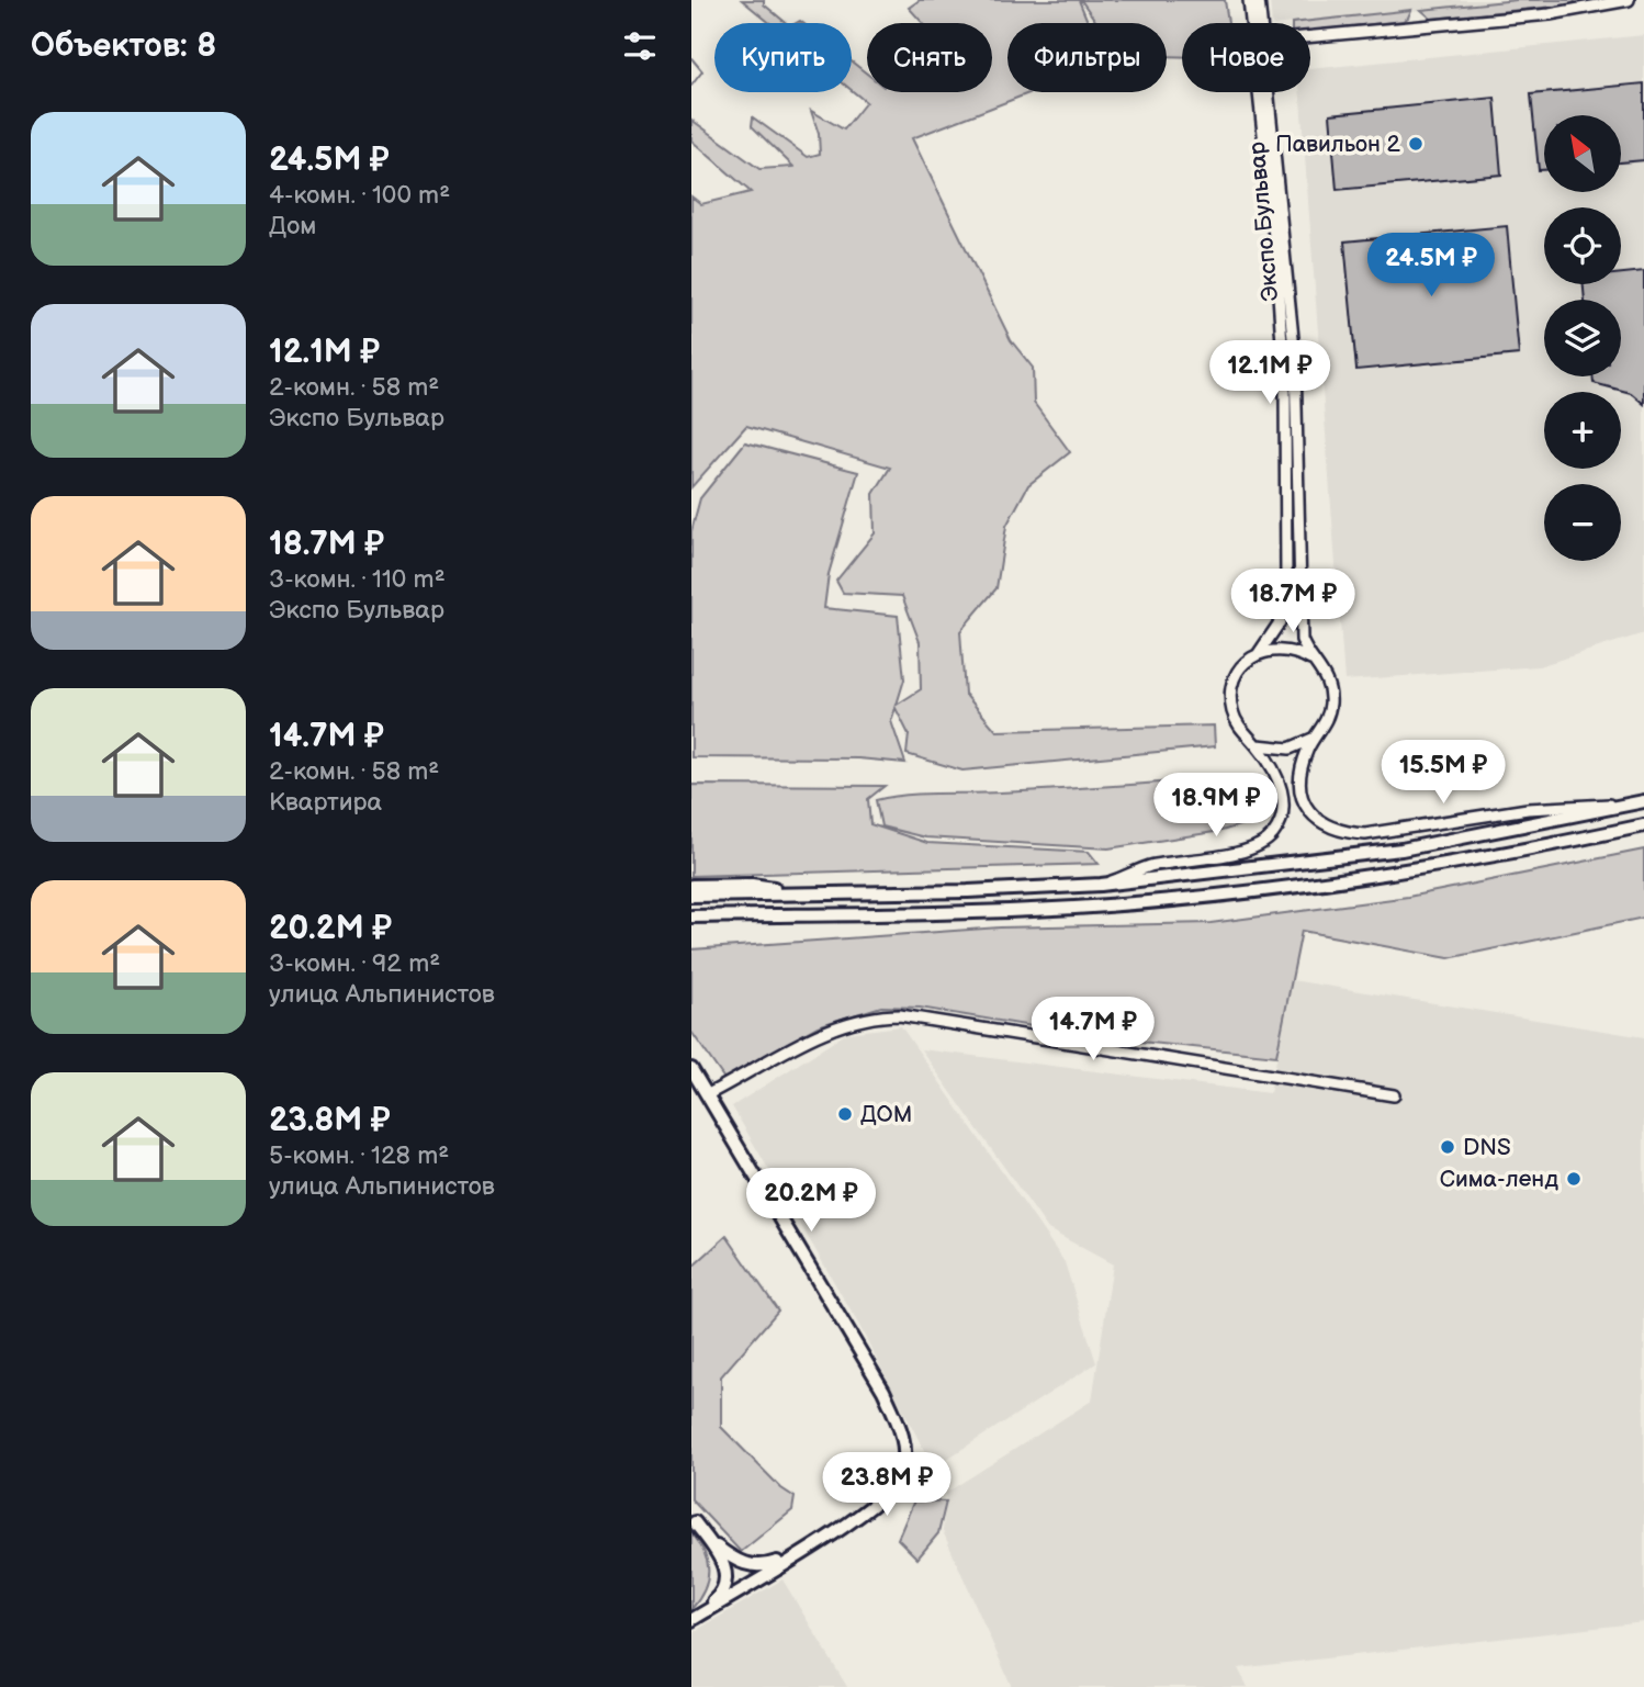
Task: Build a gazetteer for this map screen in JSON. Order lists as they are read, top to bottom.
{
  "streets": {
    "street": ["Экспо Бульвар"]
  },
  "places": [
    "Павильон 2",
    "ДОМ",
    "DNS",
    "Сима-ленд"
  ],
  "north": "top left",
  "page": {
    "heading": "Объектов: 8",
    "chip": [
      "Купить",
      "Снять",
      "Фильтры",
      "Новое"
    ],
    "list": [
      {
        "name": "24.5M ₽",
        "note": "4-комн. · 100 m² · Дом"
      },
      {
        "name": "12.1M ₽",
        "note": "2-комн. · 58 m² · Экспо Бульвар"
      },
      {
        "name": "18.7M ₽",
        "note": "3-комн. · 110 m² · Экспо Бульвар"
      },
      {
        "name": "14.7M ₽",
        "note": "2-комн. · 58 m² · Квартира"
      },
      {
        "name": "20.2M ₽",
        "note": "3-комн. · 92 m² · улица Альпинистов"
      },
      {
        "name": "23.8M ₽",
        "note": "5-комн. · 128 m² · улица Альпинистов"
      }
    ],
    "map_buttons": ["+", "−"],
    "price": [
      "24.5M ₽",
      "12.1M ₽",
      "18.7M ₽",
      "15.5M ₽",
      "18.9M ₽",
      "14.7M ₽",
      "20.2M ₽",
      "23.8M ₽"
    ]
  }
}
